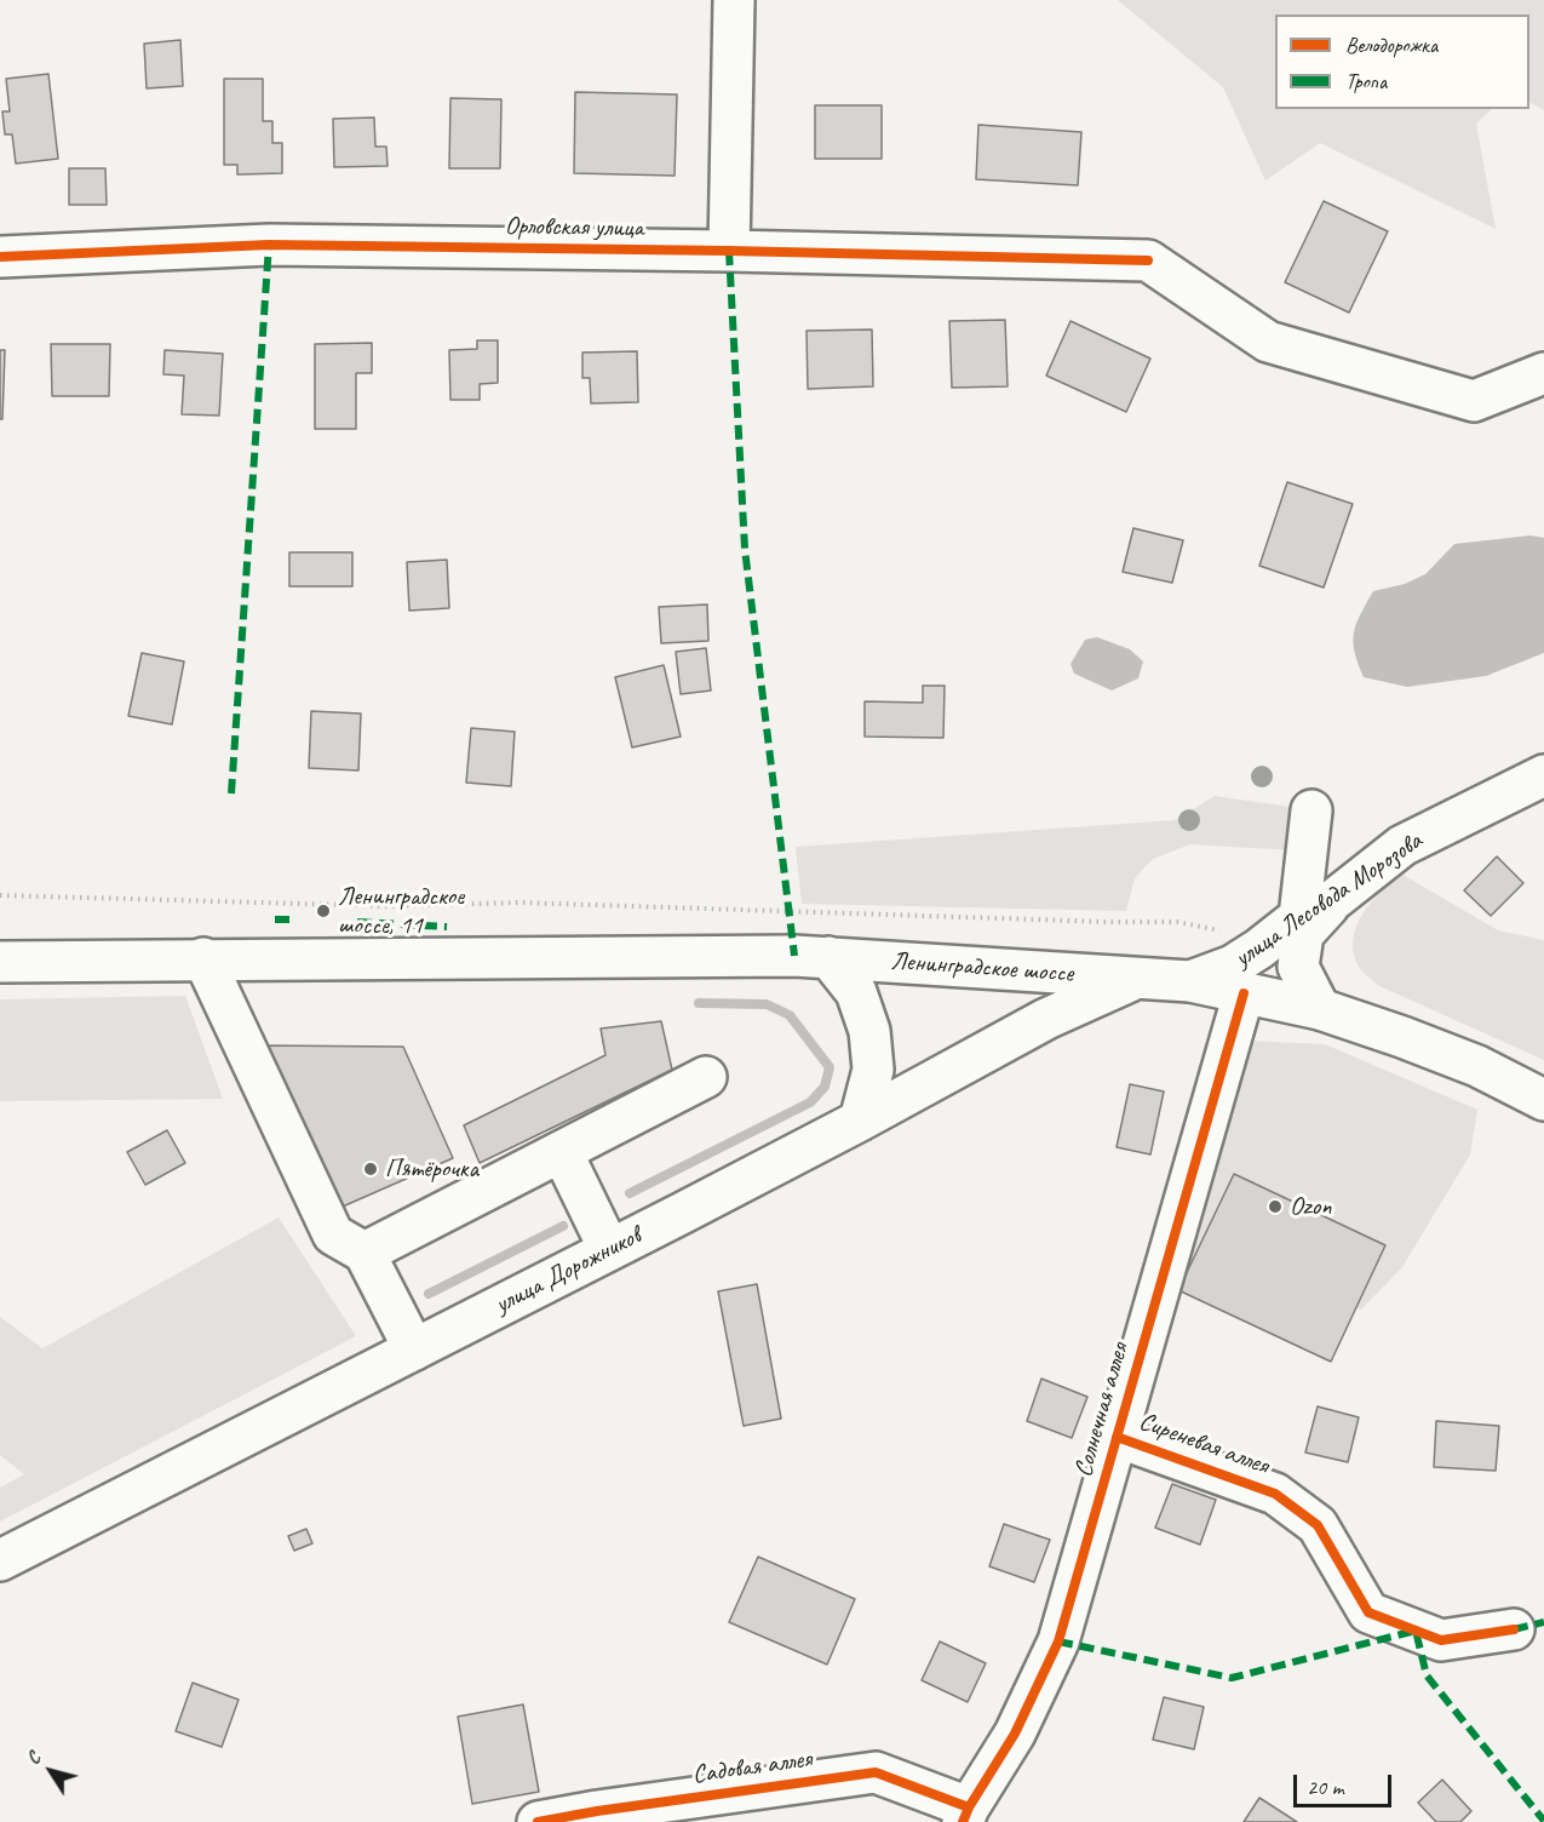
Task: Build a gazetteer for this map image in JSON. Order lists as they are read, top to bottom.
{
  "streets": {
    "street": [
      "Орловская улица",
      "улица Лесовода Морозова",
      "Ленинградское шоссе",
      "улица Дорожников",
      "Солнечная аллея",
      "Сиреневая аллея",
      "Садовая аллея"
    ]
  },
  "crossings": [
    ["улица Лесовода Морозова", "Ленинградское шоссе"],
    ["Ленинградское шоссе", "улица Дорожников"],
    ["Солнечная аллея", "Сиреневая аллея"],
    ["Солнечная аллея", "Садовая аллея"]
  ],
  "places": ["Ленинградское шоссе, 11", "Пятёрочка", "Ozon"],
  "legend": ["Велодорожка", "Тропа"],
  "scale_bar": "20 m",
  "north": "top left"
}
